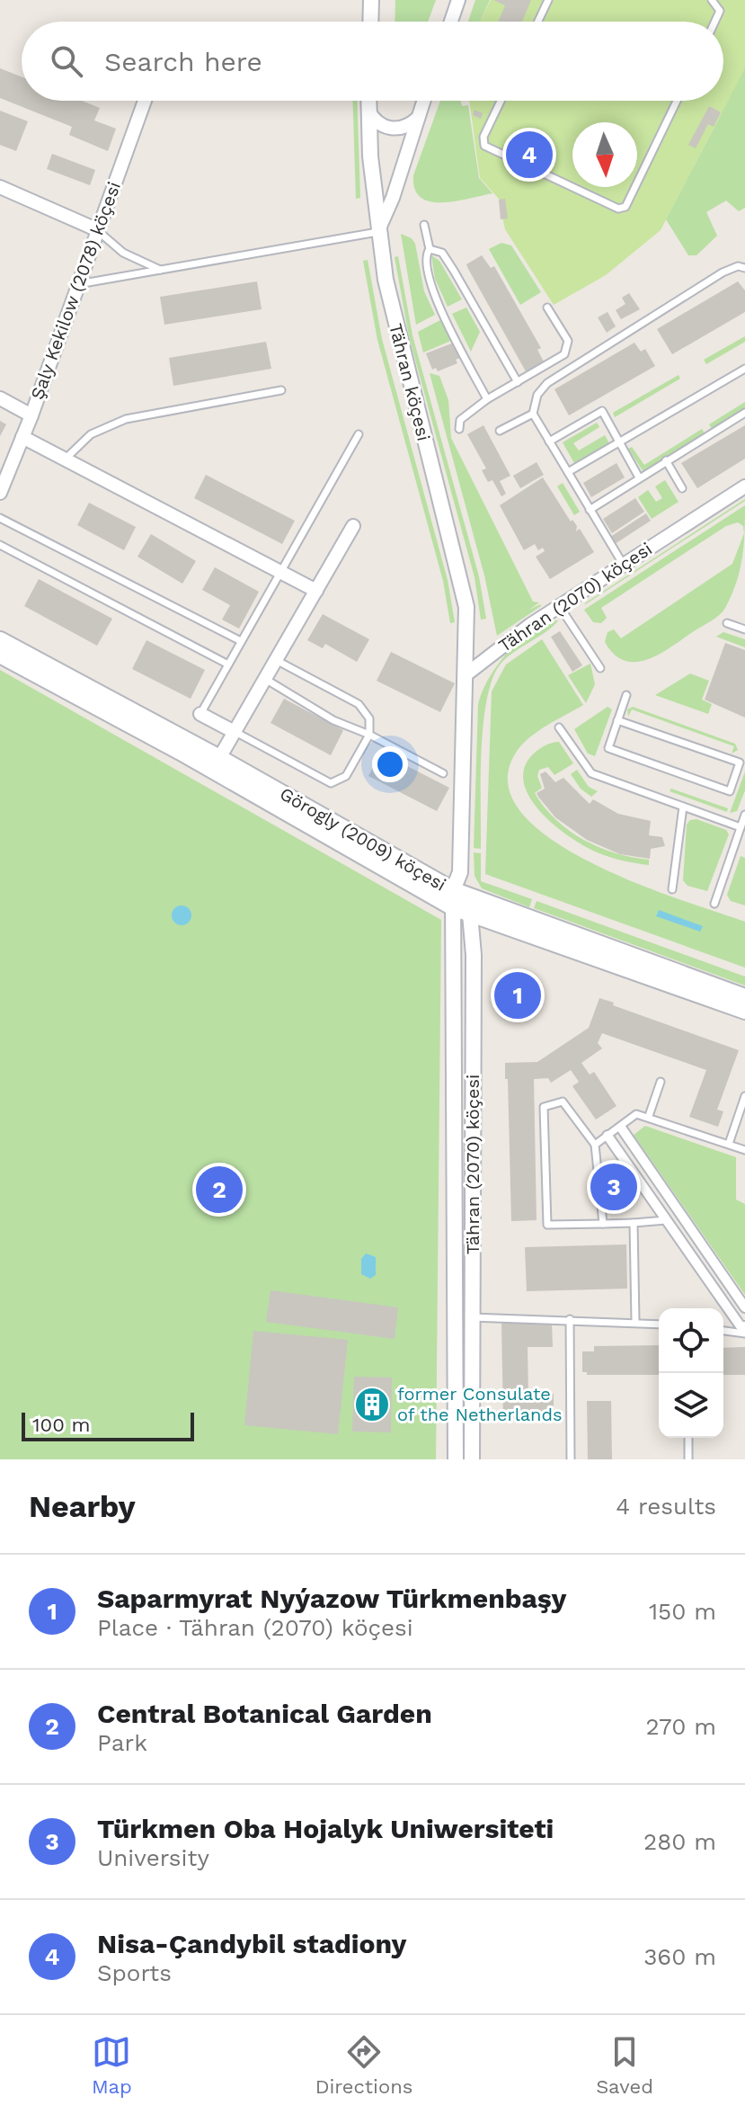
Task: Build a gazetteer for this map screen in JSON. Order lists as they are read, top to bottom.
{
  "streets": {
    "main road": ["Görogly (2009) köçesi"],
    "street": ["Şaly Kekilow (2078) köçesi", "Tähran köçesi", "Tähran (2070) köçesi"]
  },
  "crossings": [
    ["Tähran köçesi", "Tähran (2070) köçesi"],
    ["Tähran (2070) köçesi", "Görogly (2009) köçesi"]
  ],
  "places": {
    "building": ["former Consulate of the Netherlands"]
  },
  "scale_bar": "100 m",
  "north": "bottom",
  "page": {
    "search": "Search here",
    "pins": [
      "4",
      "1",
      "3",
      "2"
    ],
    "scale": "100 m",
    "heading": ["Nearby", "4 results"],
    "list": [
      {
        "mark": "1",
        "name": "Saparmyrat Nyýazow Türkmenbaşy",
        "note": "Place · Tähran (2070) köçesi",
        "value": "150 m"
      },
      {
        "mark": "2",
        "name": "Central Botanical Garden",
        "note": "Park",
        "value": "270 m"
      },
      {
        "mark": "3",
        "name": "Türkmen Oba Hojalyk Uniwersiteti",
        "note": "University",
        "value": "280 m"
      },
      {
        "mark": "4",
        "name": "Nisa-Çandybil stadiony",
        "note": "Sports",
        "value": "360 m"
      }
    ],
    "nav": ["Map", "Directions", "Saved"]
  }
}
